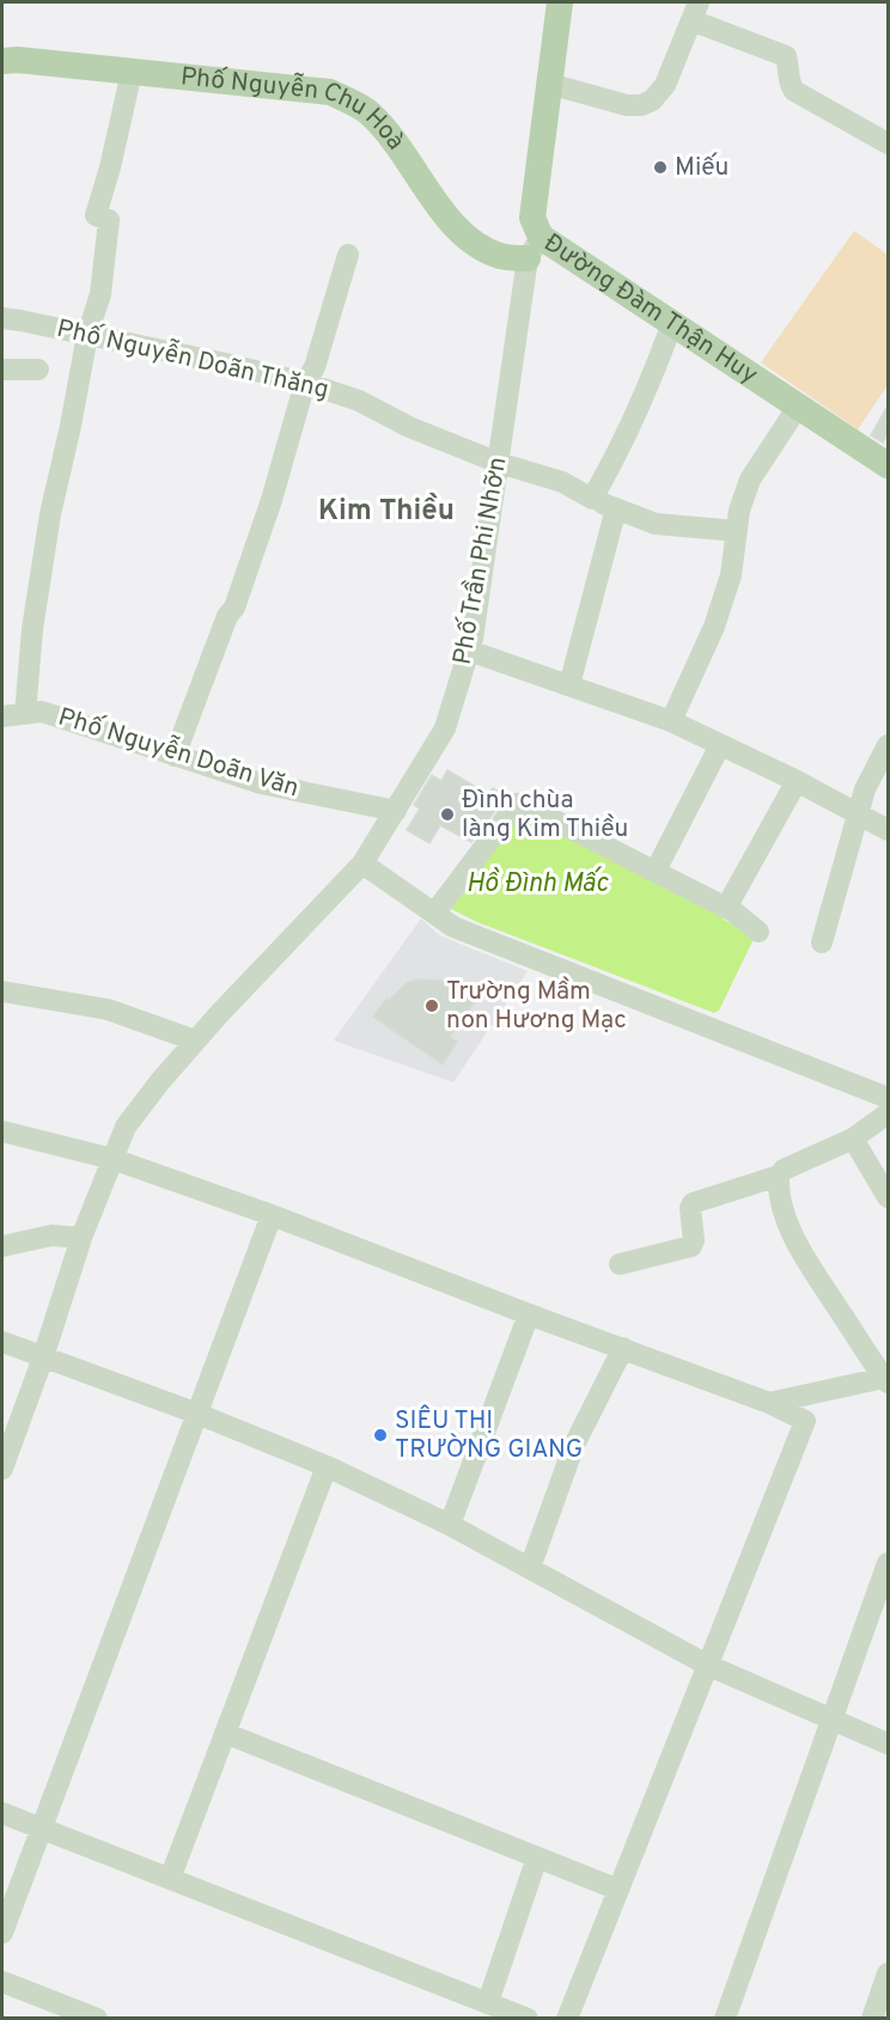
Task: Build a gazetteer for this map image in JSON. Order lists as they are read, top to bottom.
{
  "streets": {
    "main road": ["Phố Nguyễn Chu Hoà", "Đường Đàm Thận Huy"],
    "street": ["Phố Nguyễn Doãn Thăng", "Phố Trần Phi Nhỡn", "Phố Nguyễn Doãn Văn"]
  },
  "crossings": [
    ["Phố Nguyễn Chu Hoà", "Đường Đàm Thận Huy"],
    ["Phố Nguyễn Chu Hoà", "Phố Trần Phi Nhỡn"],
    ["Đường Đàm Thận Huy", "Phố Trần Phi Nhỡn"],
    ["Phố Nguyễn Doãn Thăng", "Phố Trần Phi Nhỡn"],
    ["Phố Trần Phi Nhỡn", "Phố Nguyễn Doãn Văn"]
  ],
  "districts": ["Kim Thiều"],
  "water": ["Hồ Đình Mấc"],
  "places": [
    "Miếu",
    "Đình chùa làng Kim Thiều",
    "Trường Mầm non Hương Mạc",
    "SIÊU THỊ TRƯỜNG GIANG"
  ]
}
